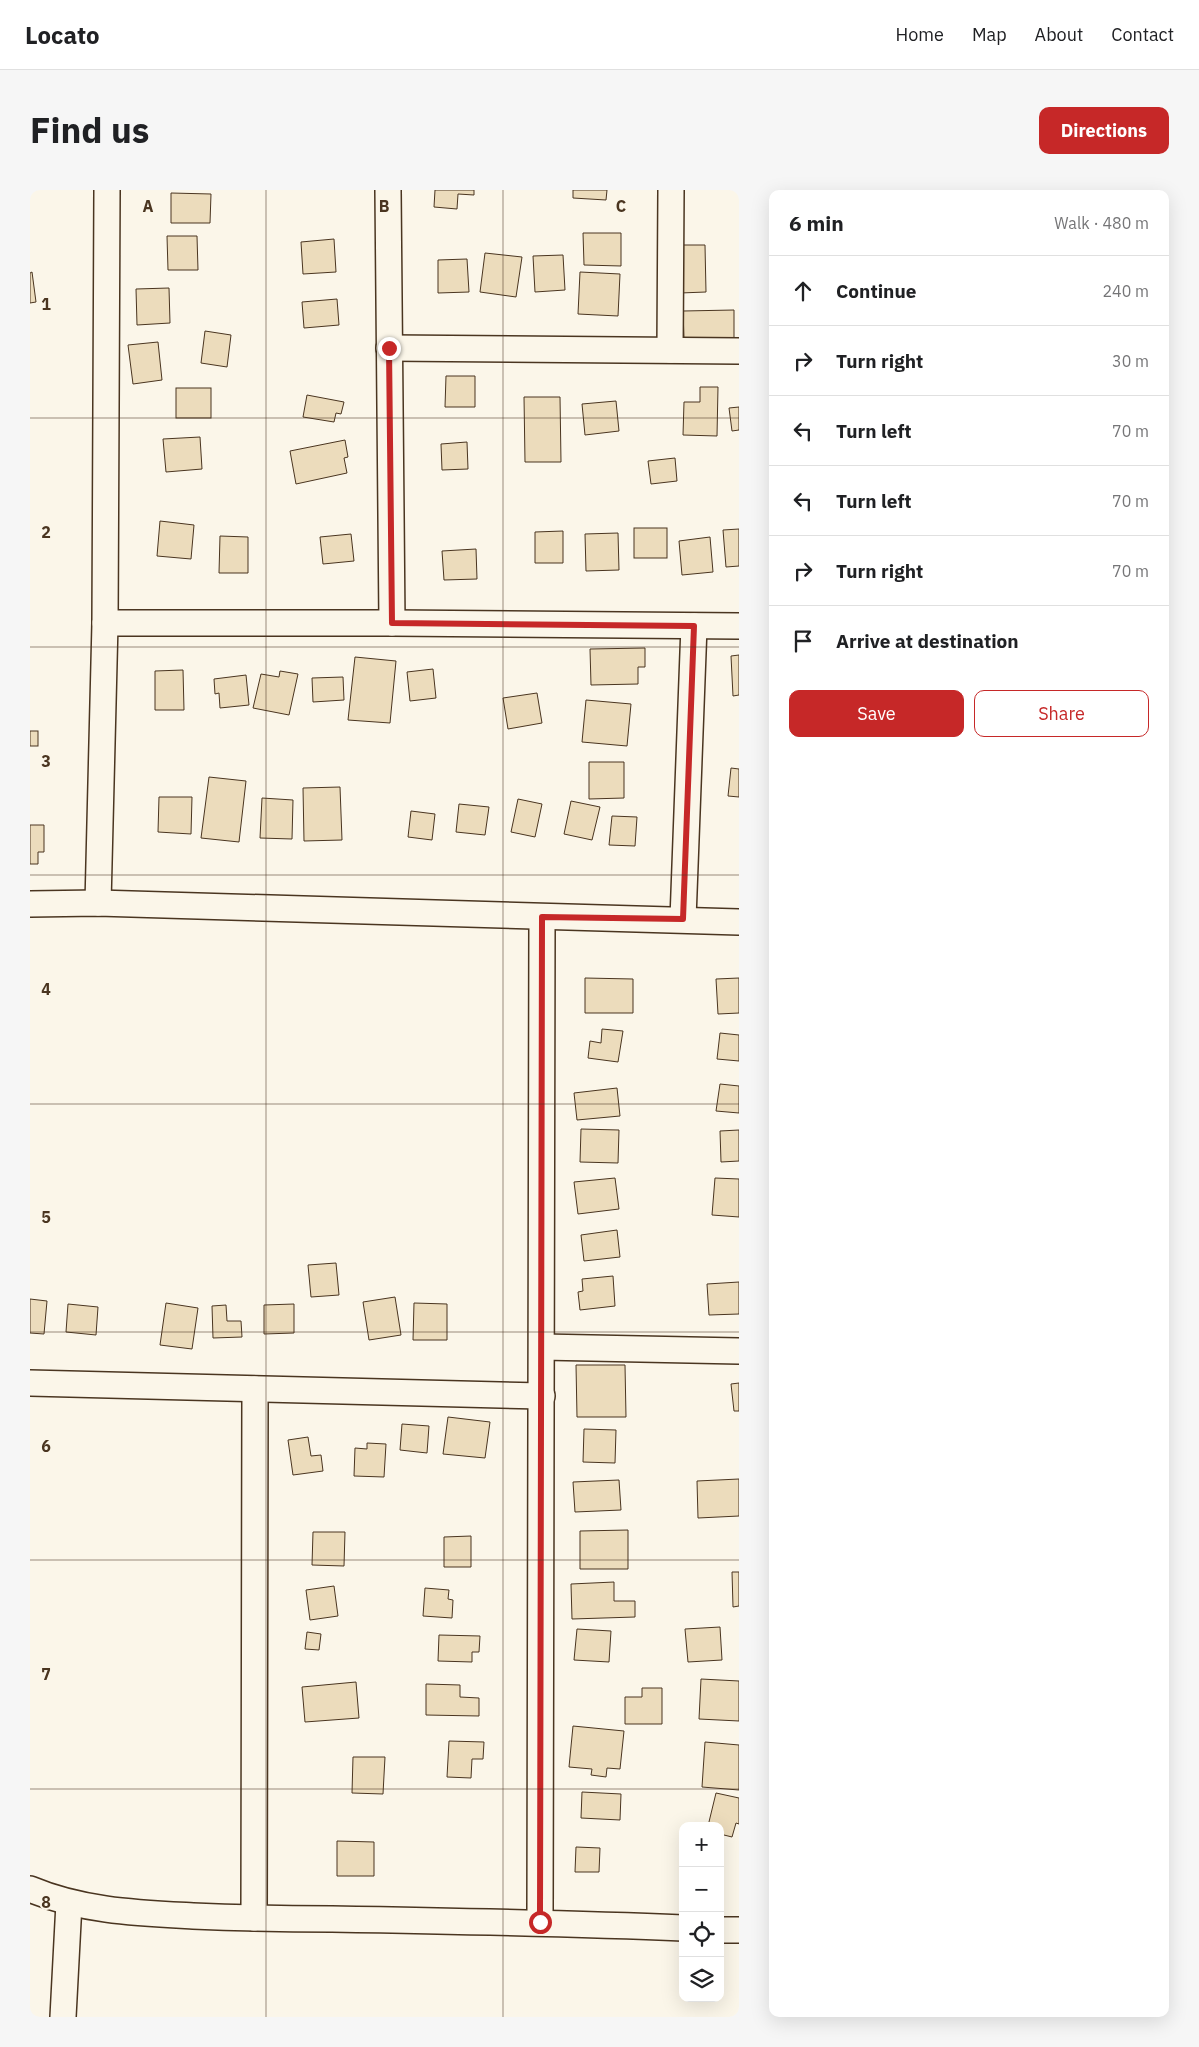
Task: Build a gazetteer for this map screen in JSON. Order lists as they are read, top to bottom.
{
  "page": {
    "header": "Locato",
    "nav": [
      "Home",
      "Map",
      "About",
      "Contact"
    ],
    "title": "Find us",
    "buttons": [
      "Directions",
      ["Save", "Share"]
    ],
    "heading": ["6 min", "Walk · 480 m"],
    "list": [
      ["Continue", "240 m"],
      ["Turn right", "30 m"],
      ["Turn left", "70 m"],
      ["Turn left", "70 m"],
      ["Turn right", "70 m"],
      "Arrive at destination"
    ],
    "map_buttons": ["+", "−"]
  },
  "grid": {
    "columns": ["A", "B", "C"],
    "rows": [
      "1",
      "2",
      "3",
      "4",
      "5",
      "6",
      "7",
      "8"
    ]
  }
}
